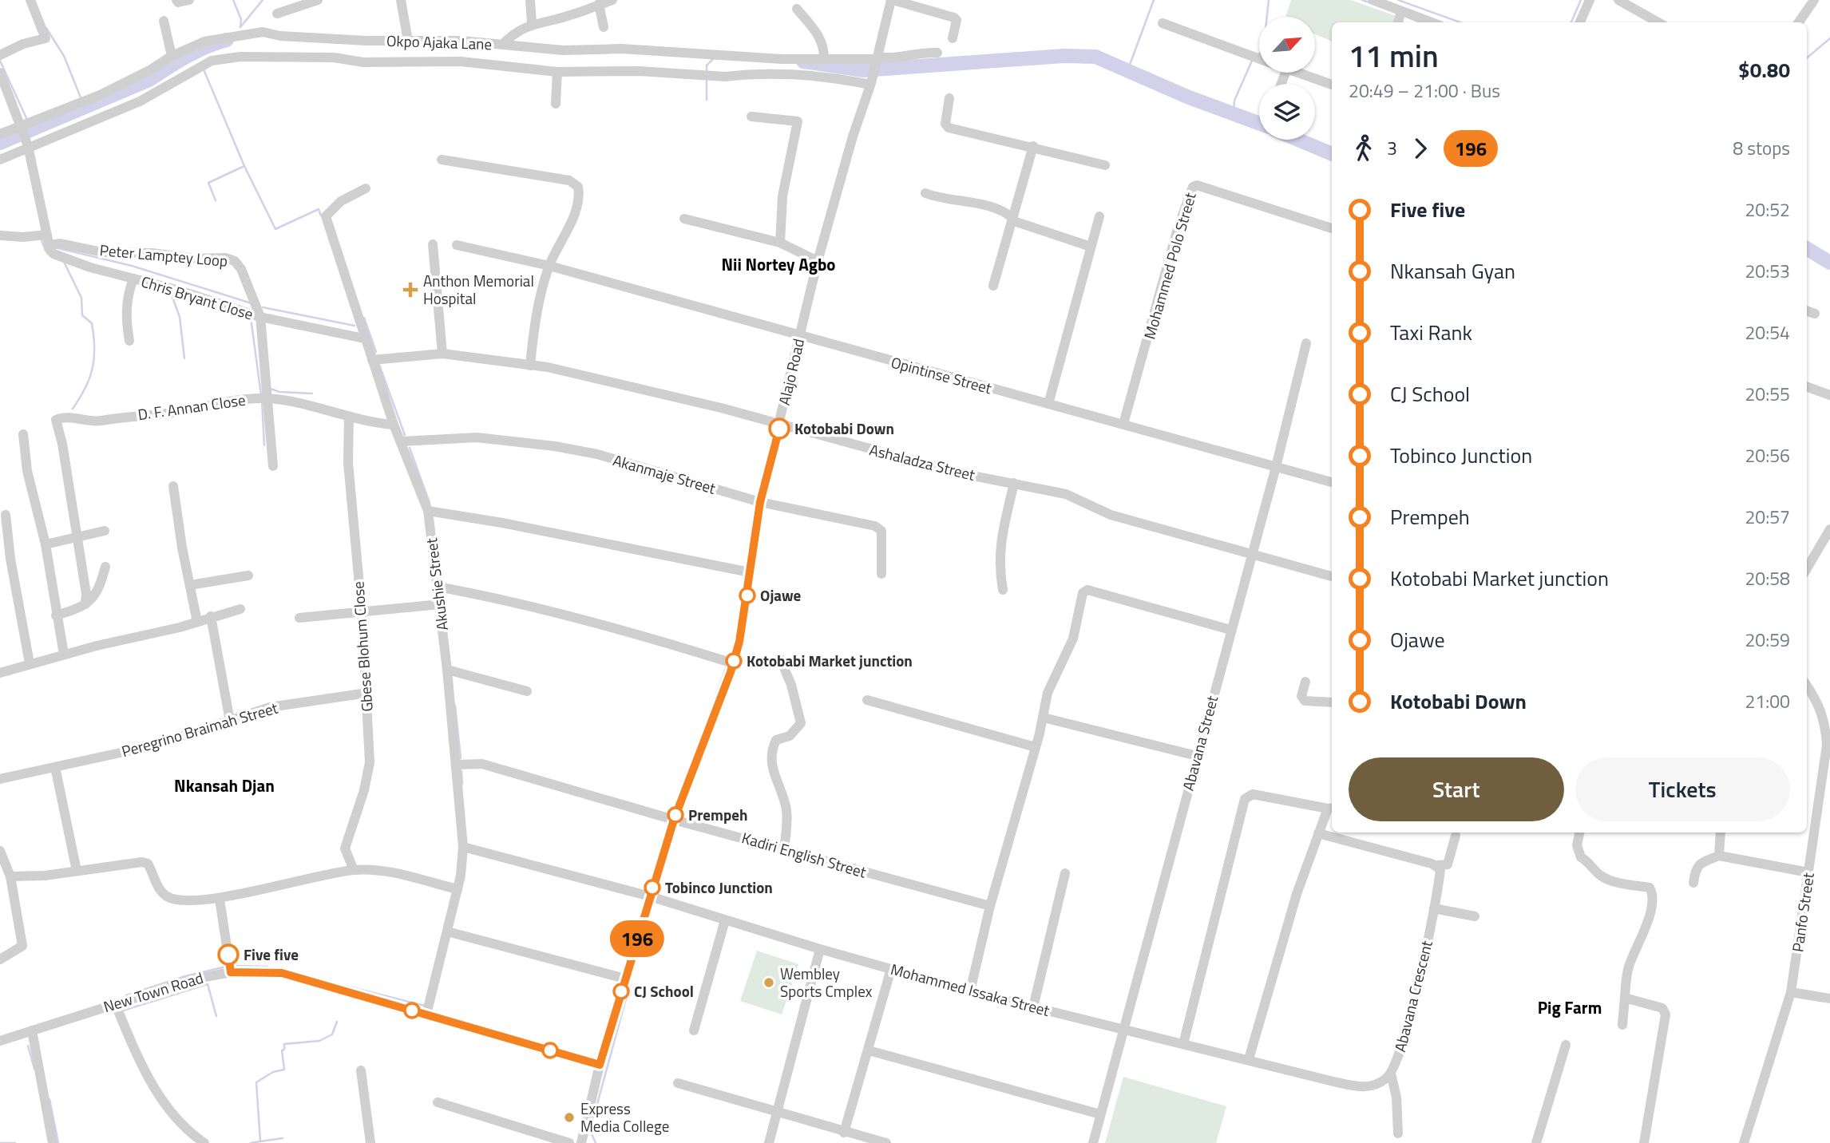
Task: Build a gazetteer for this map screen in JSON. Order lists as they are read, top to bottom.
{
  "streets": {
    "street": [
      "Okpo Ajaka Lane",
      "Peter Lamptey Loop",
      "Mohammed Polo Street",
      "Chris Bryant Close",
      "Alajo Road",
      "Opintinse Street",
      "D. F. Annan Close",
      "Ashaladza Street",
      "Akanmaje Street",
      "Akushie Street",
      "Gbese Blohum Close",
      "Peregrino Braimah Street",
      "Abavana Street",
      "Kadiri English Street",
      "Panfo Street",
      "Mohammed Issaka Street",
      "New Town Road",
      "Abavana Crescent"
    ]
  },
  "crossings": [
    ["Okpo Ajaka Lane", "Alajo Road"],
    ["Peter Lamptey Loop", "Chris Bryant Close"],
    ["Peter Lamptey Loop", "D. F. Annan Close"],
    ["Mohammed Polo Street", "Opintinse Street"],
    ["Chris Bryant Close", "Akushie Street"],
    ["Alajo Road", "Opintinse Street"],
    ["Alajo Road", "Ashaladza Street"],
    ["Alajo Road", "Akanmaje Street"],
    ["Alajo Road", "Kadiri English Street"],
    ["Alajo Road", "Mohammed Issaka Street"],
    ["Alajo Road", "New Town Road"],
    ["Opintinse Street", "Abavana Street"],
    ["D. F. Annan Close", "Akushie Street"],
    ["D. F. Annan Close", "Gbese Blohum Close"],
    ["Ashaladza Street", "Akushie Street"],
    ["Ashaladza Street", "Abavana Street"],
    ["Akanmaje Street", "Akushie Street"],
    ["Akushie Street", "Kadiri English Street"],
    ["Akushie Street", "Mohammed Issaka Street"],
    ["Akushie Street", "New Town Road"],
    ["Gbese Blohum Close", "Peregrino Braimah Street"],
    ["Abavana Street", "Mohammed Issaka Street"]
  ],
  "districts": ["Nii Nortey Agbo", "Nkansah Djan", "Pig Farm"],
  "places": {
    "health": ["Anthon Memorial Hospital"],
    "other": [
      "Kotobabi Down",
      "Ojawe",
      "Kotobabi Market junction",
      "Prempeh",
      "Tobinco Junction",
      "Five five",
      "Wembley Sports Cmplex",
      "CJ School",
      "Express Media College"
    ]
  },
  "lines": ["bus line 196"],
  "north": "top right",
  "page": {
    "on_map": "196",
    "heading": ["11 min", "20:49 – 21:00 · Bus", "$0.80"],
    "legs": ["3", "196", "8 stops"],
    "list": [
      {
        "name": "Five five",
        "value": "20:52"
      },
      {
        "name": "Nkansah Gyan",
        "value": "20:53"
      },
      {
        "name": "Taxi Rank",
        "value": "20:54"
      },
      {
        "name": "CJ School",
        "value": "20:55"
      },
      {
        "name": "Tobinco Junction",
        "value": "20:56"
      },
      {
        "name": "Prempeh",
        "value": "20:57"
      },
      {
        "name": "Kotobabi Market junction",
        "value": "20:58"
      },
      {
        "name": "Ojawe",
        "value": "20:59"
      },
      {
        "name": "Kotobabi Down",
        "value": "21:00"
      }
    ],
    "buttons": ["Start", "Tickets"]
  }
}
